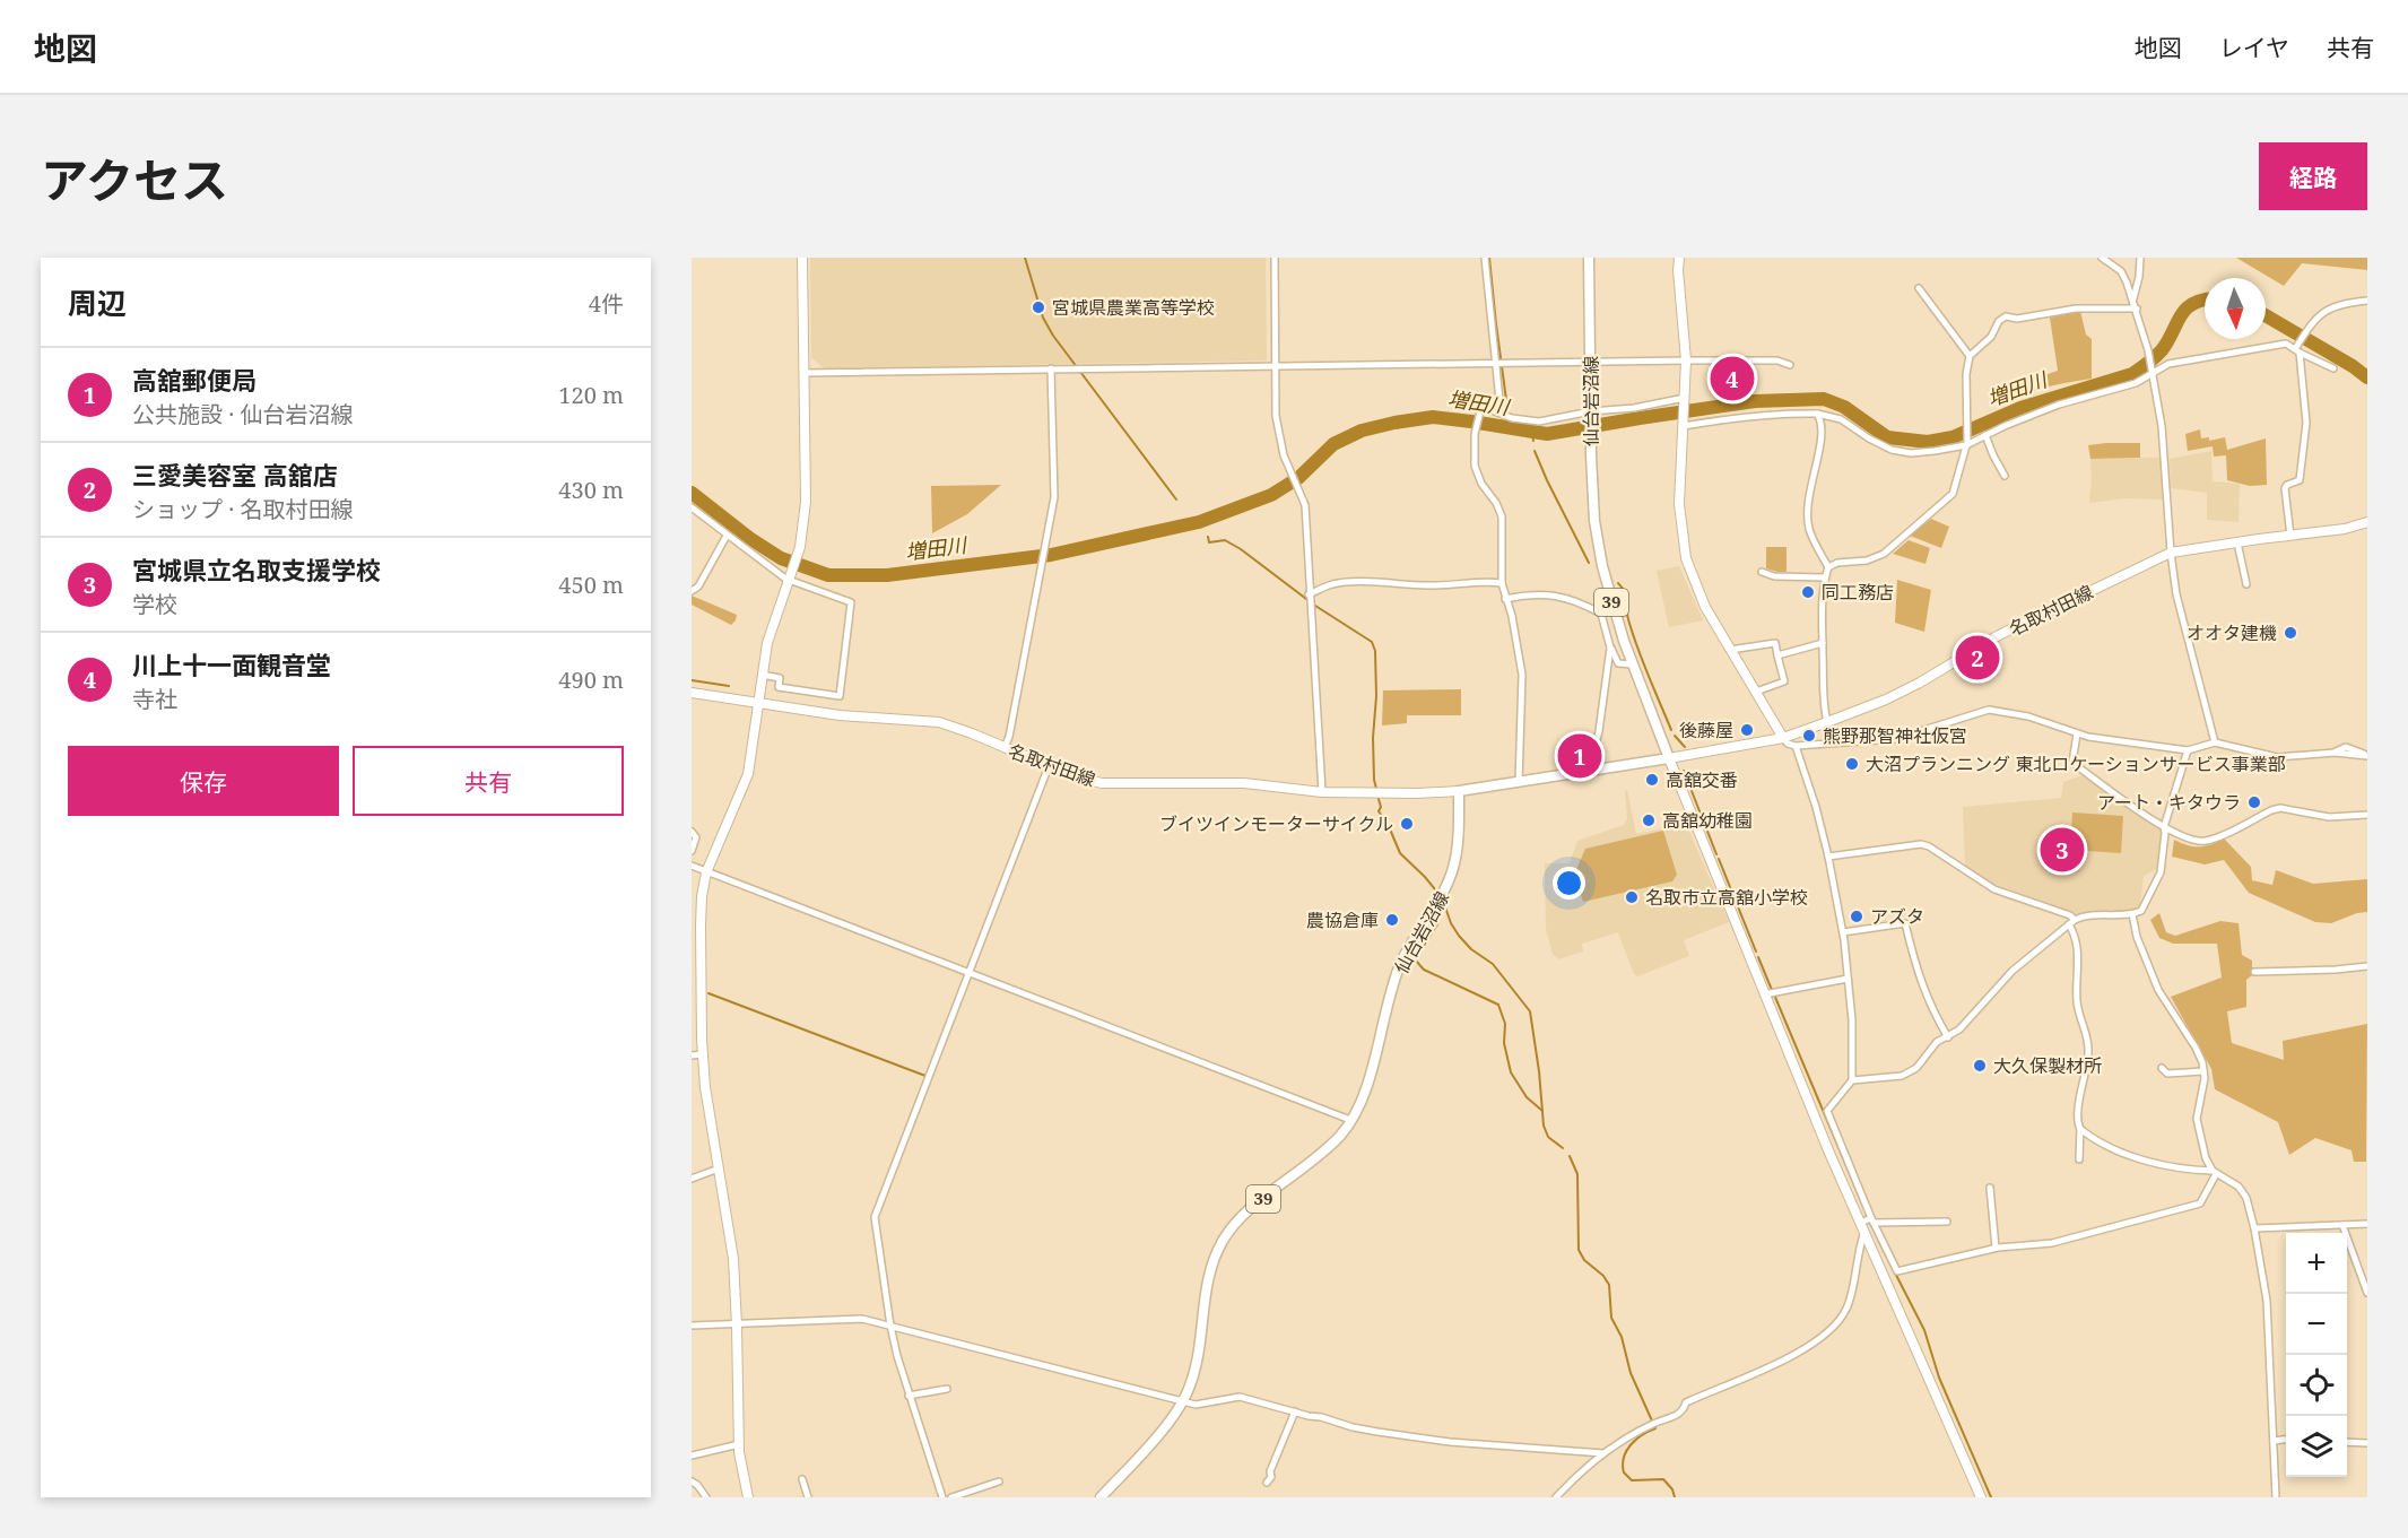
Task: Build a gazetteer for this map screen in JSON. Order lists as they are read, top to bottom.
{
  "streets": {
    "main road": ["仙台岩沼線", "39"],
    "street": ["名取村田線"]
  },
  "crossings": [
    ["仙台岩沼線", "名取村田線"]
  ],
  "water": ["増田川"],
  "places": [
    "宮城県農業高等学校",
    "同工務店",
    "オオタ建機",
    "後藤屋",
    "熊野那智神社仮宮",
    "大沼プランニング 東北ロケーションサービス事業部",
    "高舘交番",
    "アート・キタウラ",
    "高舘幼稚園",
    "ブイツインモーターサイクル",
    "名取市立高舘小学校",
    "アズタ",
    "農協倉庫",
    "大久保製材所"
  ],
  "north": "bottom",
  "page": {
    "header": "地図",
    "nav": ["地図", "レイヤ", "共有"],
    "title": "アクセス",
    "buttons": [
      "経路",
      ["保存", "共有"]
    ],
    "heading": ["周辺", "4件"],
    "list": [
      {
        "mark": "1",
        "name": "高舘郵便局",
        "note": "公共施設 · 仙台岩沼線",
        "value": "120 m"
      },
      {
        "mark": "2",
        "name": "三愛美容室 高舘店",
        "note": "ショップ · 名取村田線",
        "value": "430 m"
      },
      {
        "mark": "3",
        "name": "宮城県立名取支援学校",
        "note": "学校",
        "value": "450 m"
      },
      {
        "mark": "4",
        "name": "川上十一面観音堂",
        "note": "寺社",
        "value": "490 m"
      }
    ],
    "pins": [
      "4",
      "2",
      "1",
      "3"
    ],
    "map_buttons": ["+", "−"]
  }
}
